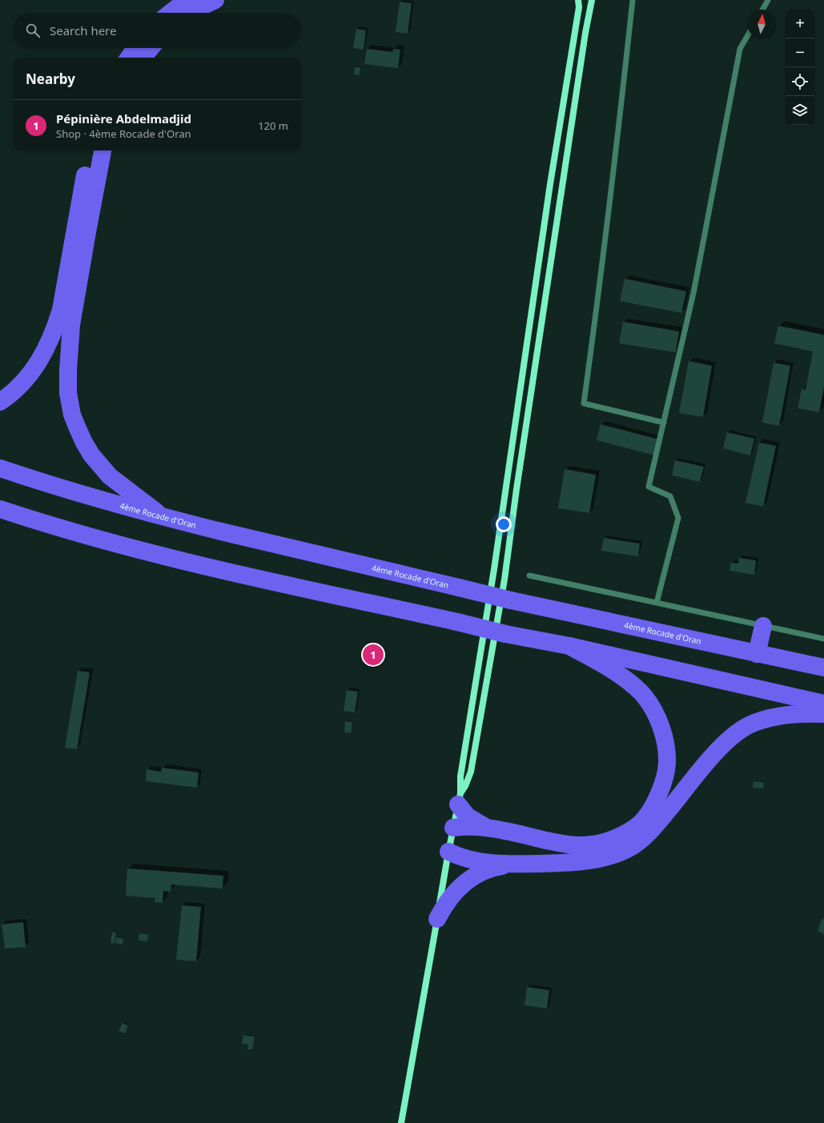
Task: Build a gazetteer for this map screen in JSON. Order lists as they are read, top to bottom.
{
  "streets": {
    "highway": ["4ème Rocade d'Oran"]
  },
  "north": "top",
  "page": {
    "map_buttons": ["+", "−"],
    "search": "Search here",
    "heading": "Nearby",
    "list": [
      {
        "mark": "1",
        "name": "Pépinière Abdelmadjid",
        "note": "Shop · 4ème Rocade d'Oran",
        "value": "120 m"
      }
    ],
    "pins": "1"
  }
}
